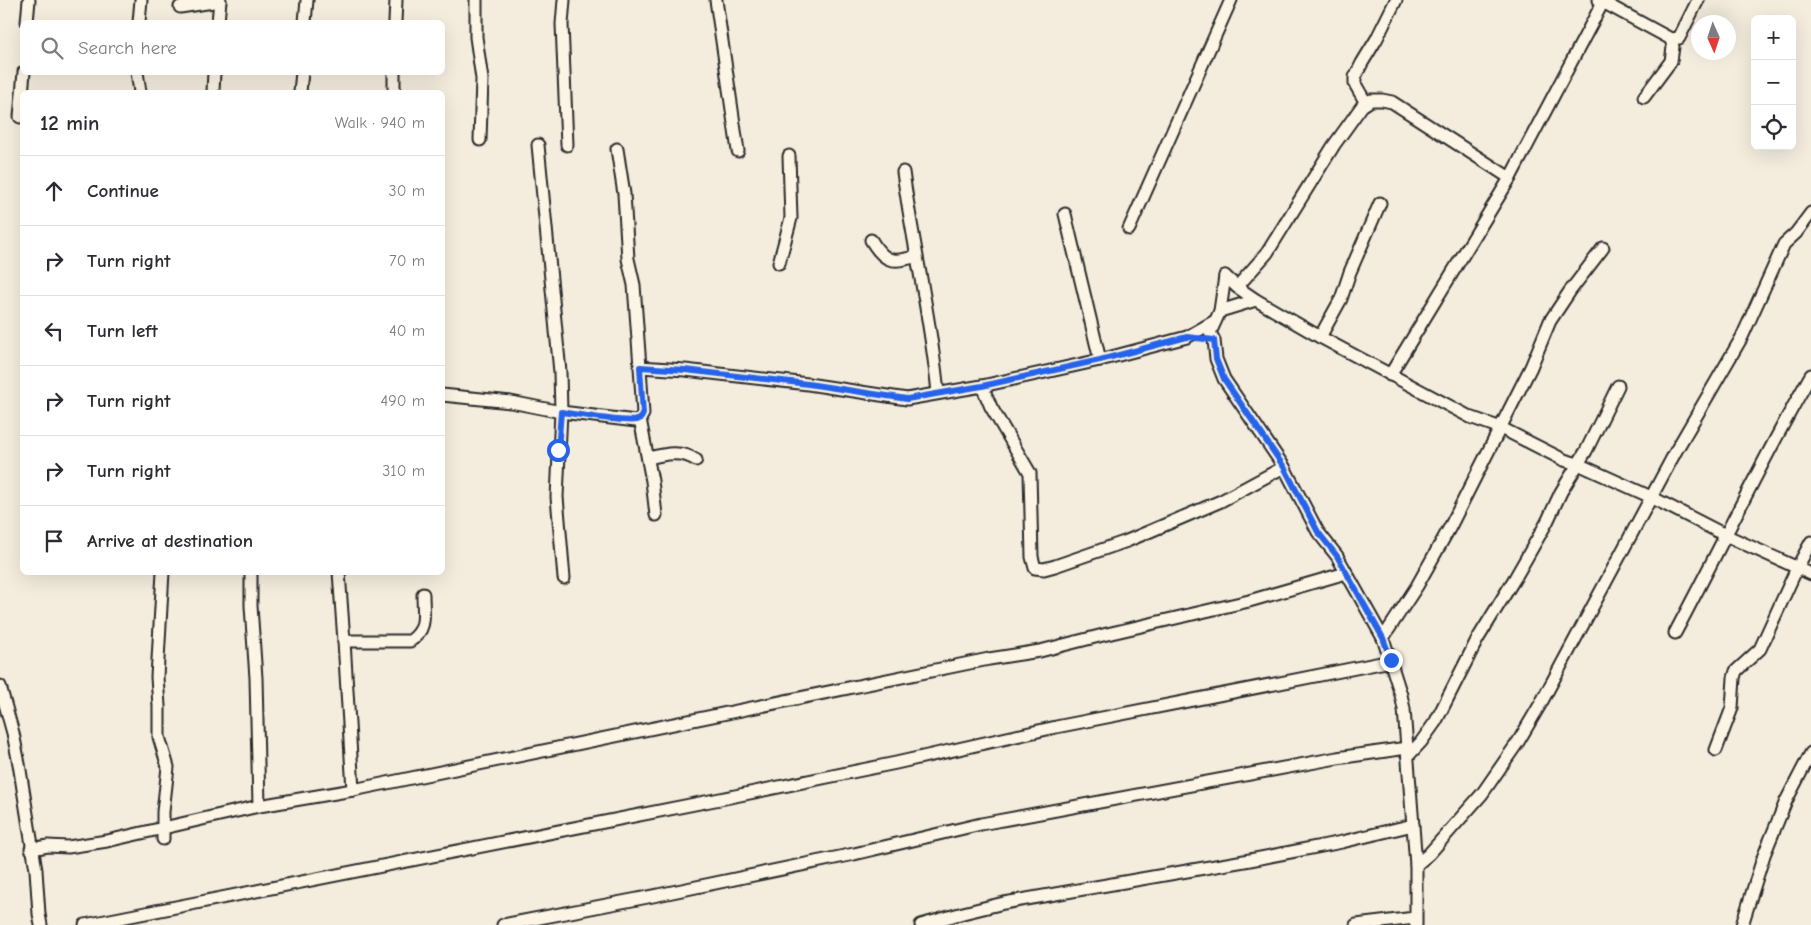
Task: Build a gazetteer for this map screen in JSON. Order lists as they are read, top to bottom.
{
  "north": "bottom",
  "page": {
    "map_buttons": ["+", "−"],
    "search": "Search here",
    "heading": ["12 min", "Walk · 940 m"],
    "list": [
      ["Continue", "30 m"],
      ["Turn right", "70 m"],
      ["Turn left", "40 m"],
      ["Turn right", "490 m"],
      ["Turn right", "310 m"],
      "Arrive at destination"
    ]
  }
}
